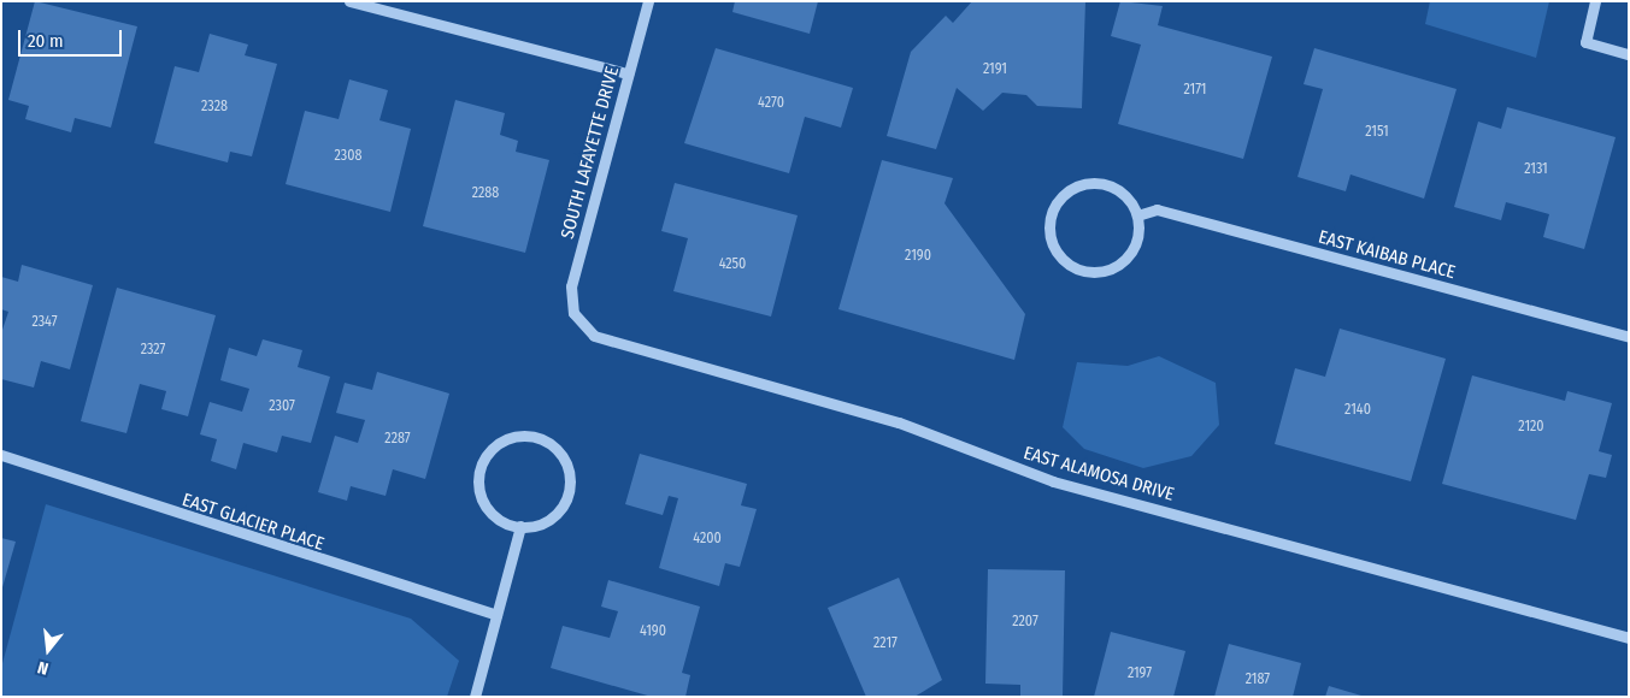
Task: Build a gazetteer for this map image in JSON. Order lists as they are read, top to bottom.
{
  "streets": {
    "street": [
      "SOUTH LAFAYETTE DRIVE",
      "EAST KAIBAB PLACE",
      "EAST ALAMOSA DRIVE",
      "EAST GLACIER PLACE"
    ]
  },
  "crossings": [
    ["SOUTH LAFAYETTE DRIVE", "EAST ALAMOSA DRIVE"]
  ],
  "house_numbers": [
    "2191",
    "2171",
    "4270",
    "2328",
    "2151",
    "2308",
    "2131",
    "2288",
    "2190",
    "4250",
    "2347",
    "2327",
    "2307",
    "2140",
    "2120",
    "2287",
    "4200",
    "2207",
    "4190",
    "2217",
    "2197",
    "2187"
  ],
  "scale_bar": "20 m",
  "north": "bottom"
}
